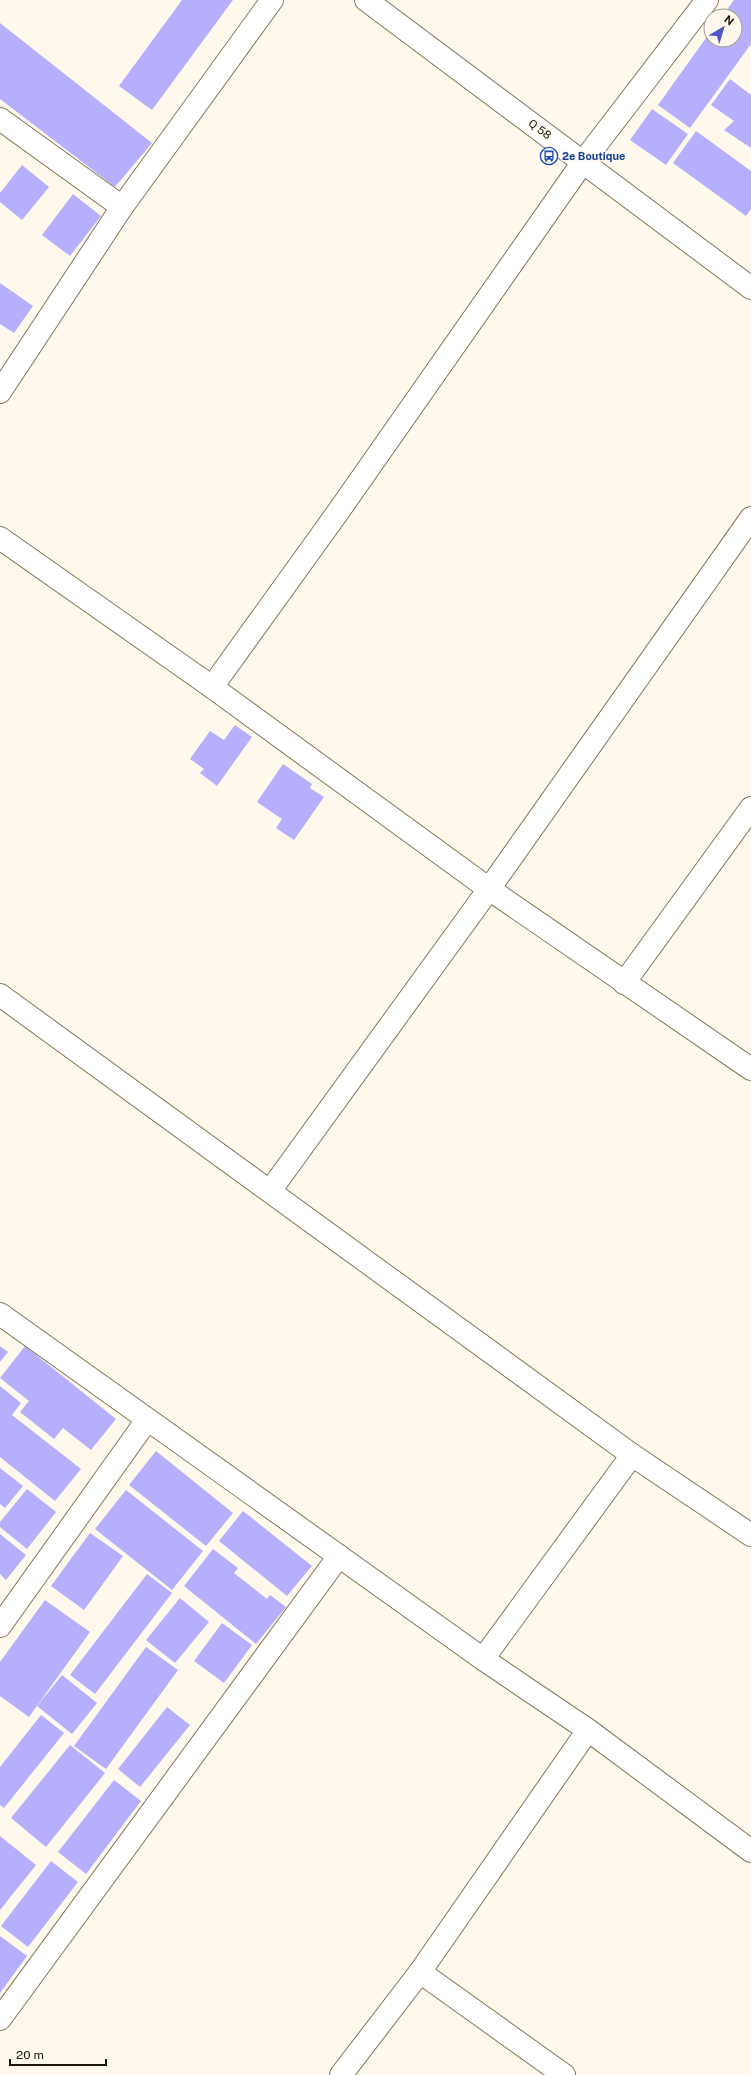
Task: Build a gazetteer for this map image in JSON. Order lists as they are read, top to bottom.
{
  "streets": {
    "street": ["Q 58"]
  },
  "places": {
    "bus stop": ["2e Boutique"]
  },
  "scale_bar": "20 m",
  "north": "top right"
}
